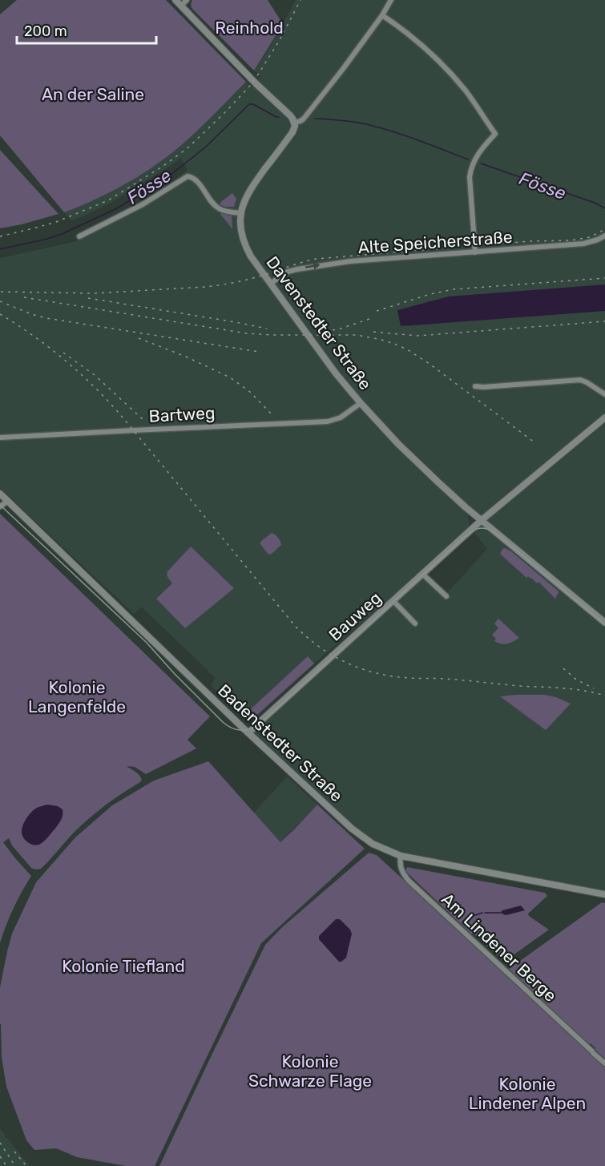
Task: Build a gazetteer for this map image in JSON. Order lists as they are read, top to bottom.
{
  "streets": {
    "street": [
      "Alte Speicherstraße",
      "Davenstedter Straße",
      "Bartweg",
      "Bauweg",
      "Badenstedter Straße",
      "Am Lindener Berge"
    ]
  },
  "crossings": [
    ["Alte Speicherstraße", "Davenstedter Straße"],
    ["Davenstedter Straße", "Bartweg"],
    ["Davenstedter Straße", "Bauweg"],
    ["Bauweg", "Badenstedter Straße"],
    ["Badenstedter Straße", "Am Lindener Berge"]
  ],
  "one_way": ["Alte Speicherstraße"],
  "water": ["Fösse"],
  "parks": [
    "Reinhold",
    "An der Saline",
    "Kolonie Langenfelde",
    "Kolonie Tiefland",
    "Kolonie Schwarze Flage",
    "Kolonie Lindener Alpen"
  ],
  "scale_bar": "200 m"
}
